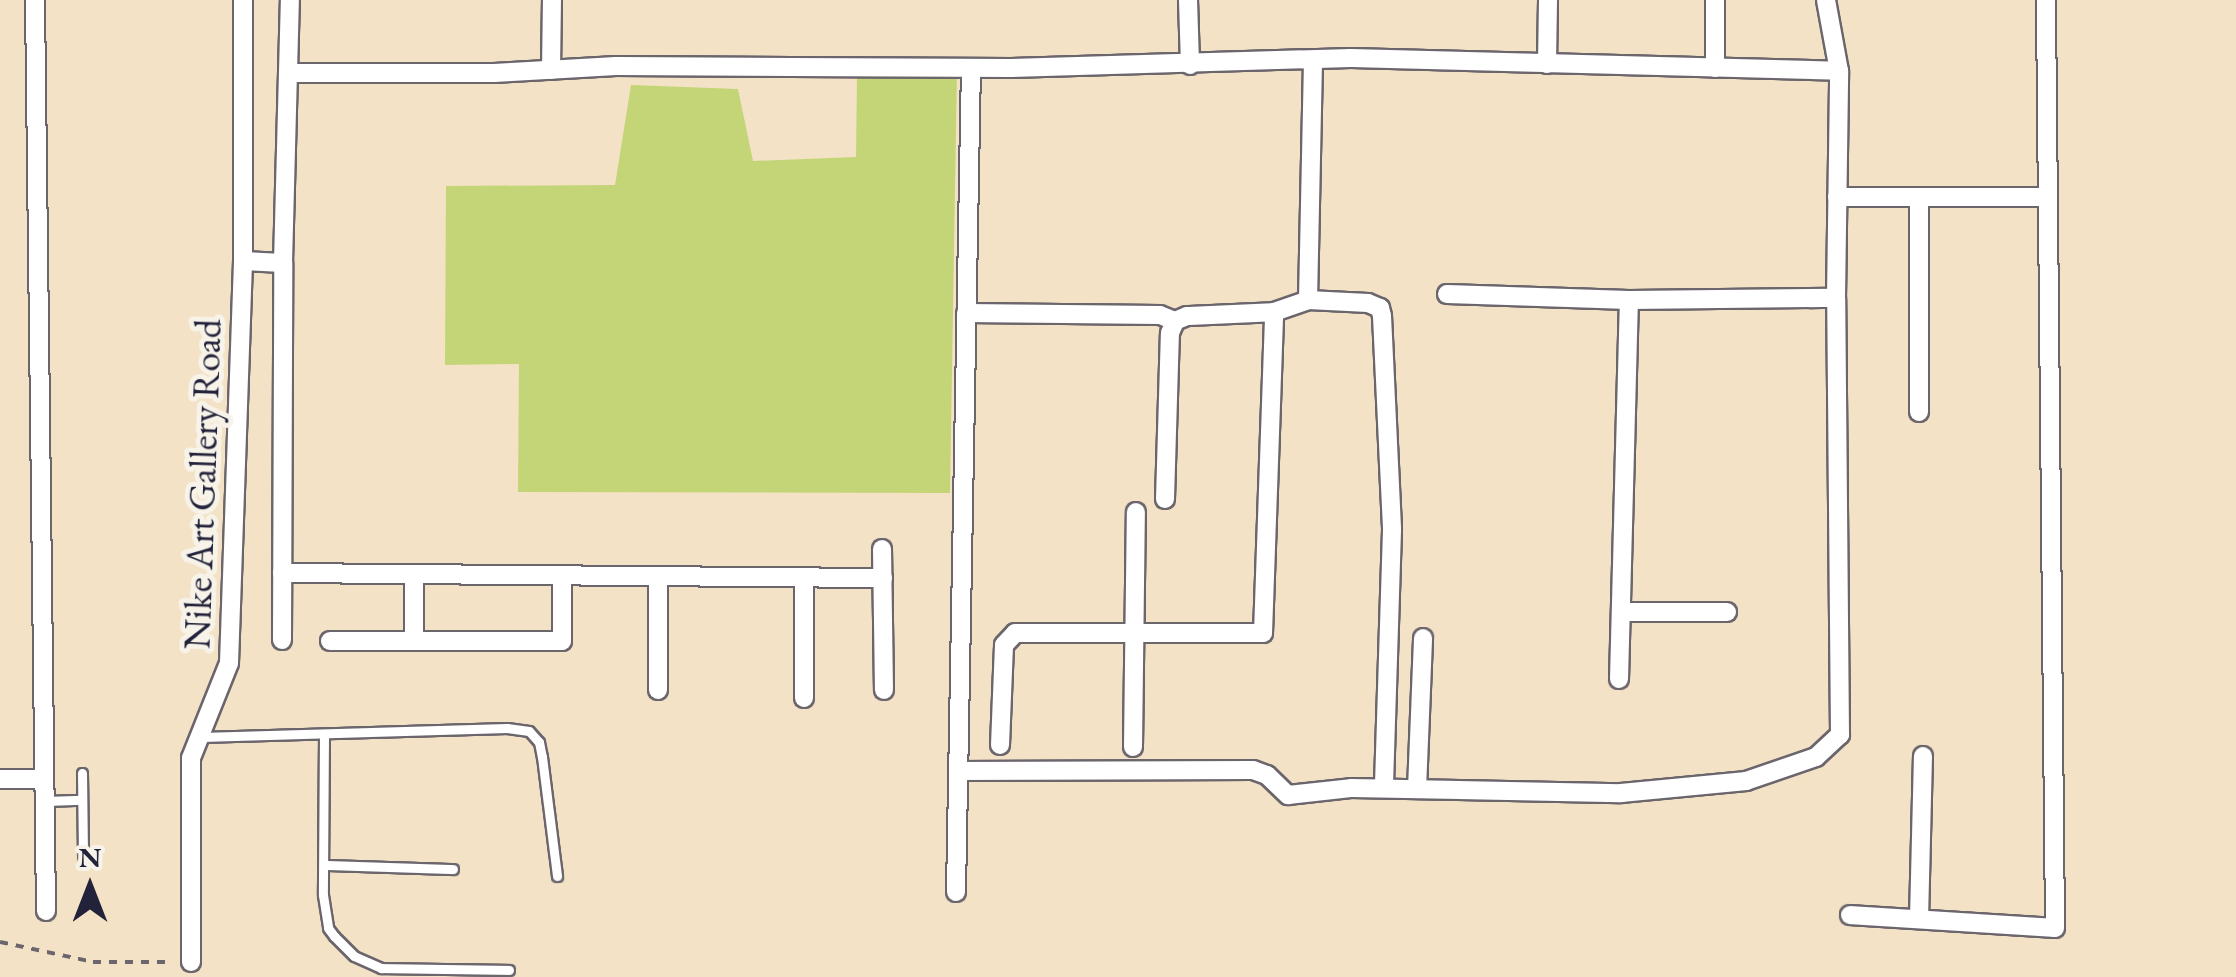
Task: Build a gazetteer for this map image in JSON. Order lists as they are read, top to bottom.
{
  "streets": {
    "street": ["Nike Art Gallery Road"]
  },
  "north": "top"
}
